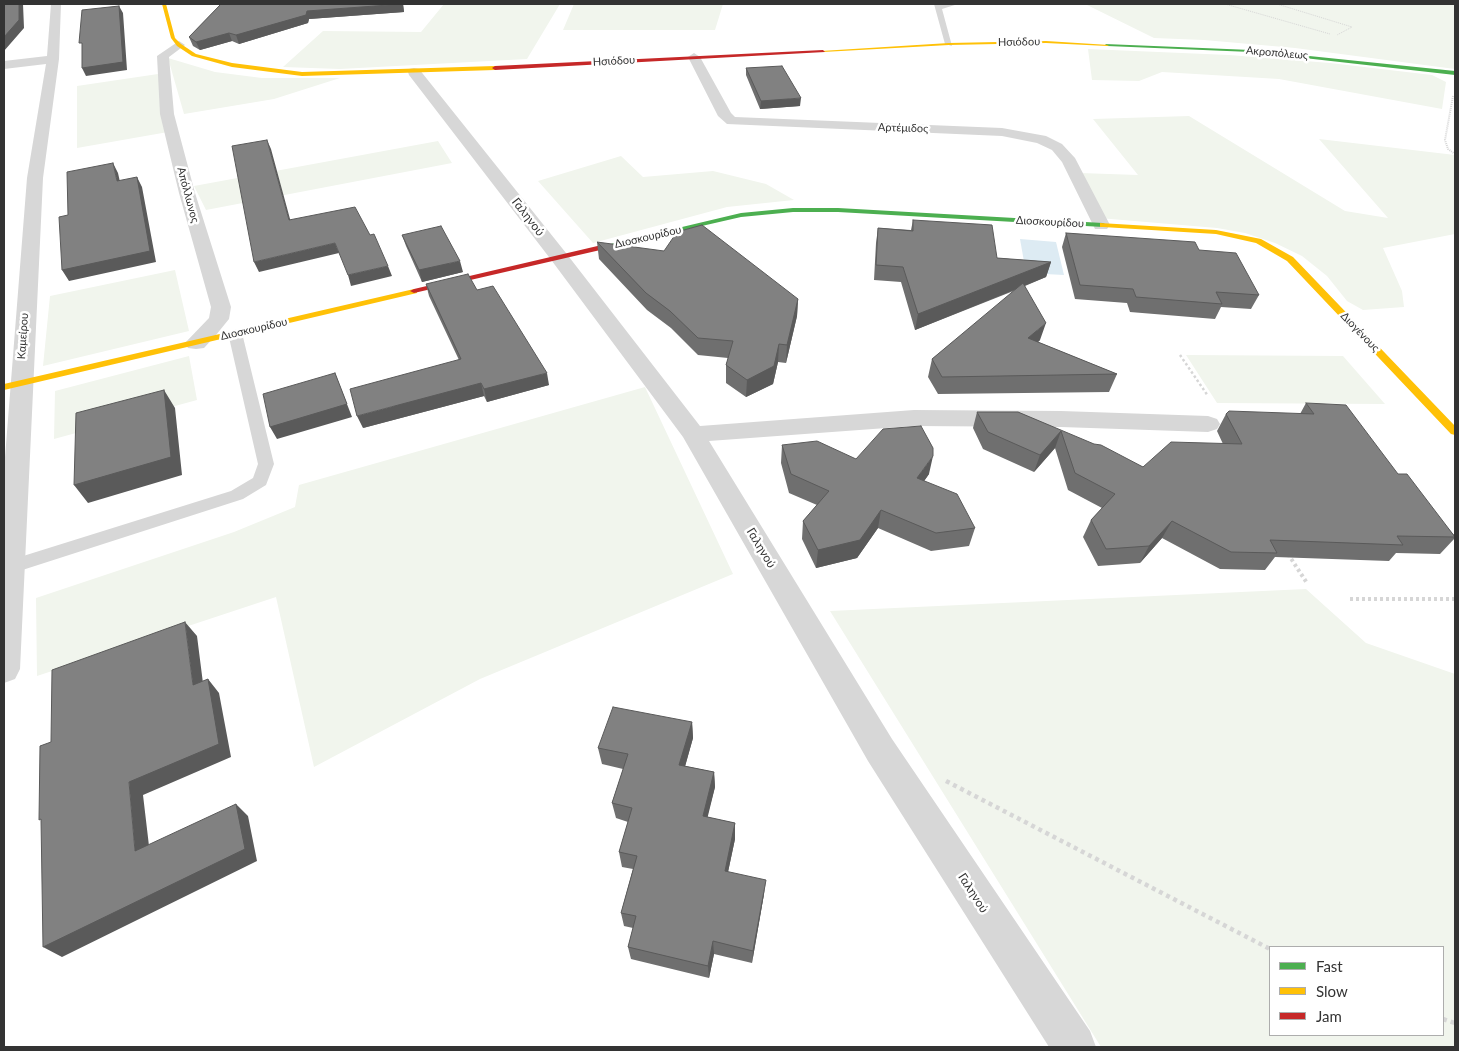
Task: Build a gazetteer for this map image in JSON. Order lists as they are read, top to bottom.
{
  "streets": {
    "street": [
      "Ησιόδου",
      "Ακροπόλεως",
      "Αρτέμιδος",
      "Απόλλωνος",
      "Γαληνού",
      "Διοσκουρίδου",
      "Διογένους",
      "Καμείρου"
    ]
  },
  "crossings": [
    ["Ησιόδου", "Ακροπόλεως"],
    ["Ησιόδου", "Αρτέμιδος"],
    ["Ησιόδου", "Απόλλωνος"],
    ["Ησιόδου", "Γαληνού"],
    ["Αρτέμιδος", "Διοσκουρίδου"],
    ["Απόλλωνος", "Διοσκουρίδου"],
    ["Γαληνού", "Διοσκουρίδου"],
    ["Διοσκουρίδου", "Διογένους"],
    ["Διοσκουρίδου", "Καμείρου"]
  ],
  "legend": ["Fast", "Slow", "Jam"]
}
